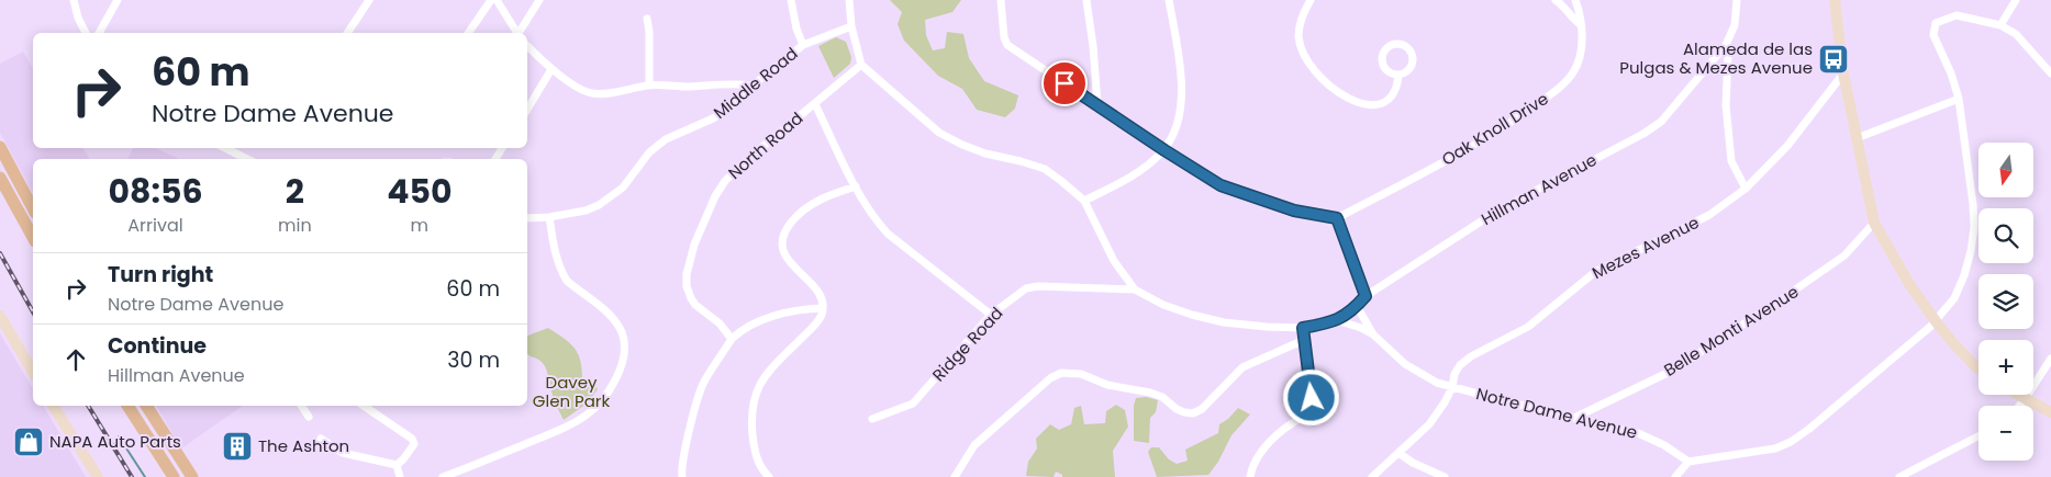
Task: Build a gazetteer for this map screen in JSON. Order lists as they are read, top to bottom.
{
  "streets": {
    "street": [
      "Middle Road",
      "Oak Knoll Drive",
      "North Road",
      "Hillman Avenue",
      "Mezes Avenue",
      "Belle Monti Avenue",
      "Ridge Road",
      "Notre Dame Avenue"
    ]
  },
  "crossings": [
    ["Hillman Avenue", "Notre Dame Avenue"],
    ["Mezes Avenue", "Notre Dame Avenue"],
    ["Belle Monti Avenue", "Notre Dame Avenue"]
  ],
  "parks": ["Davey Glen Park"],
  "places": {
    "bus stop": ["Alameda de las Pulgas & Mezes Avenue"],
    "shop": ["NAPA Auto Parts"],
    "building": ["The Ashton"]
  },
  "north": "bottom",
  "page": {
    "turn": ["60 m", "Notre Dame Avenue"],
    "map_buttons": ["+", "−"],
    "eta": [
      "08:56",
      "Arrival",
      "2",
      "min",
      "450",
      "m"
    ],
    "list": [
      {
        "name": "Turn right",
        "note": "Notre Dame Avenue",
        "value": "60 m"
      },
      {
        "name": "Continue",
        "note": "Hillman Avenue",
        "value": "30 m"
      }
    ]
  }
}
